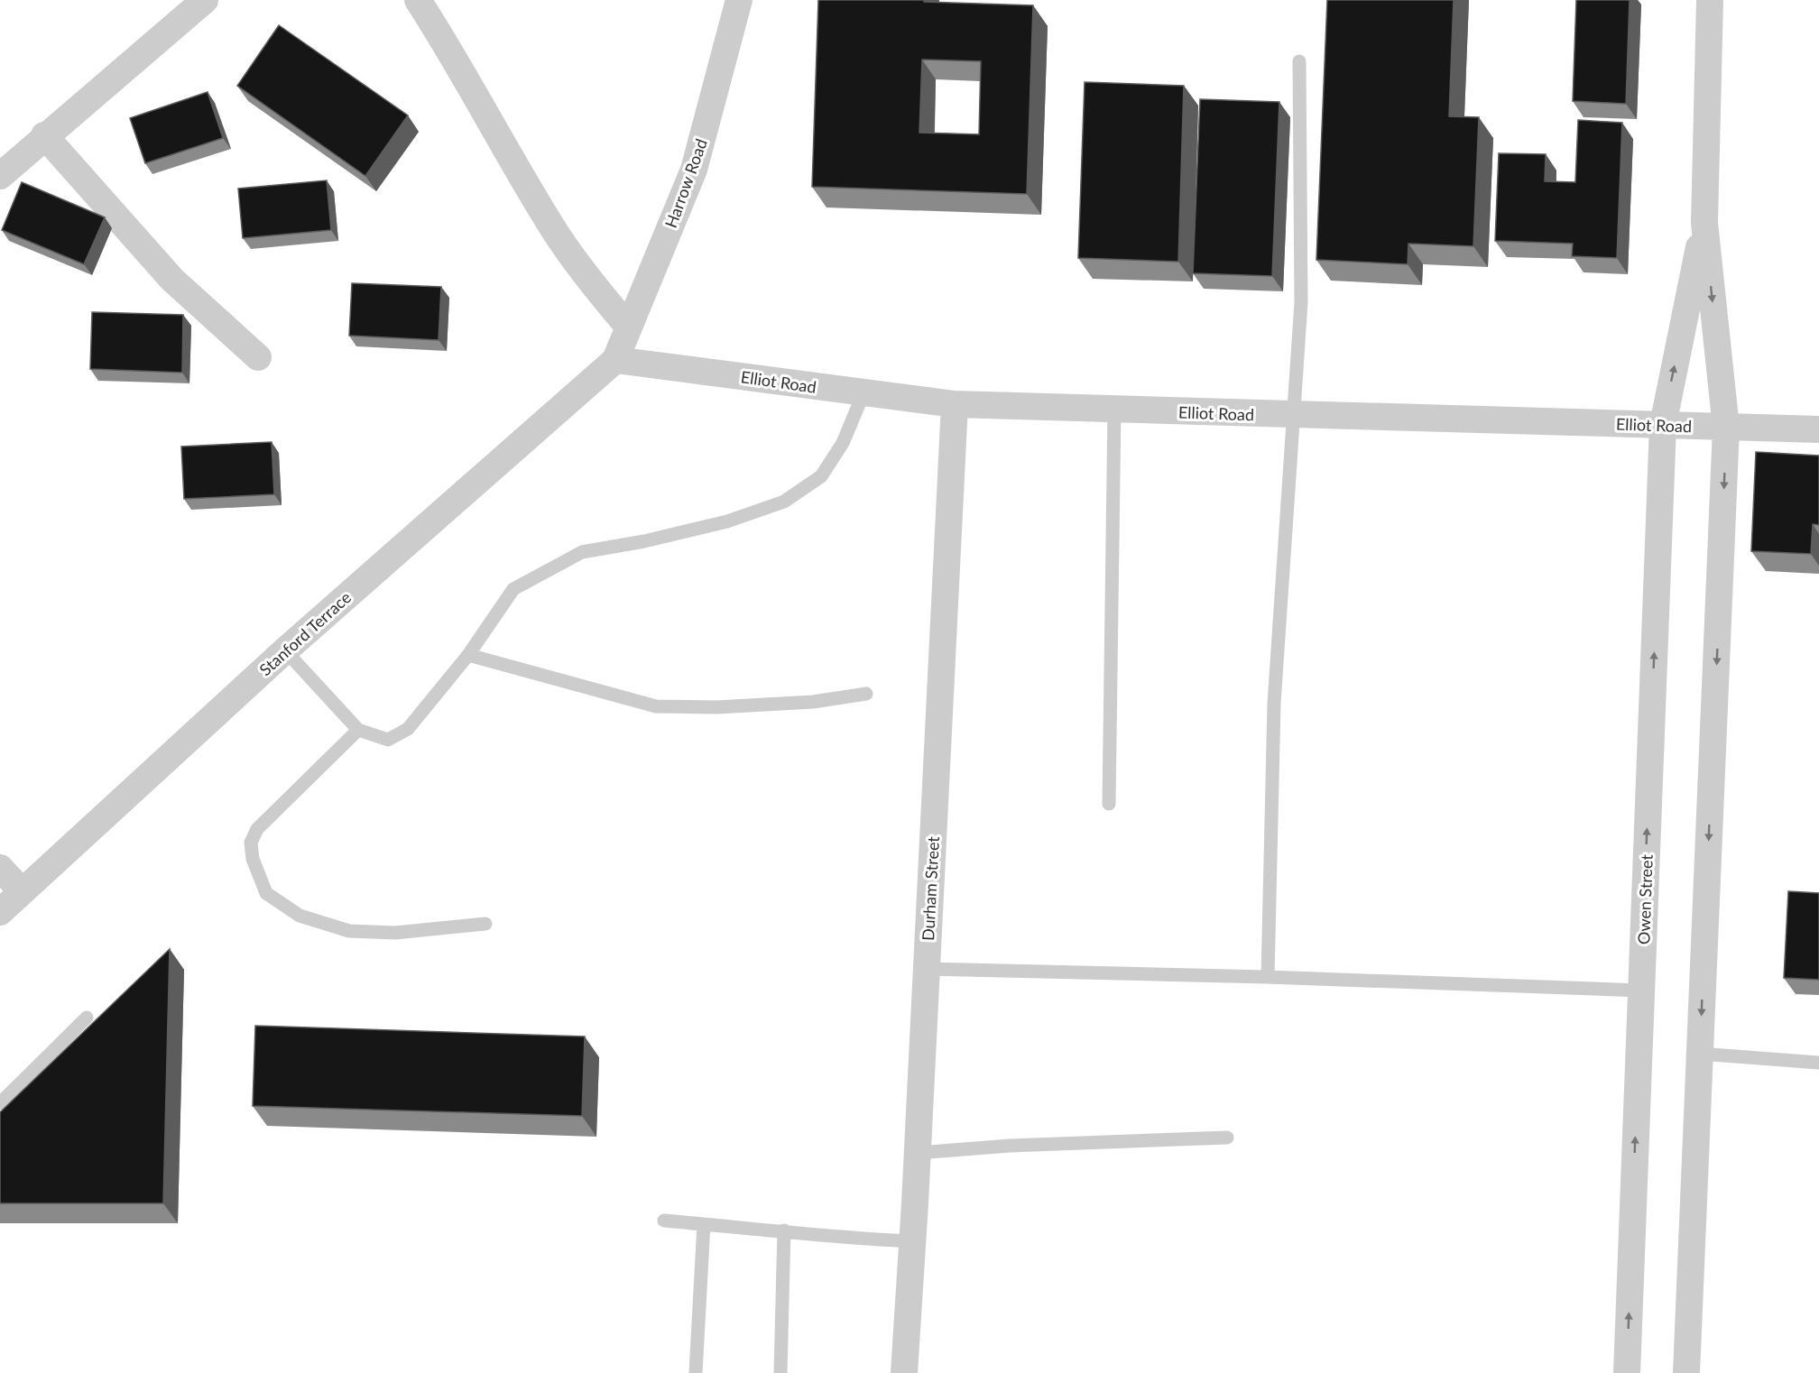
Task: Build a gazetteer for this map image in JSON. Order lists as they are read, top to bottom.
{
  "streets": {
    "street": [
      "Harrow Road",
      "Elliot Road",
      "Stanford Terrace",
      "Durham Street",
      "Owen Street"
    ]
  },
  "crossings": [
    ["Harrow Road", "Elliot Road"],
    ["Harrow Road", "Stanford Terrace"],
    ["Elliot Road", "Stanford Terrace"],
    ["Elliot Road", "Durham Street"],
    ["Elliot Road", "Owen Street"]
  ]
}
